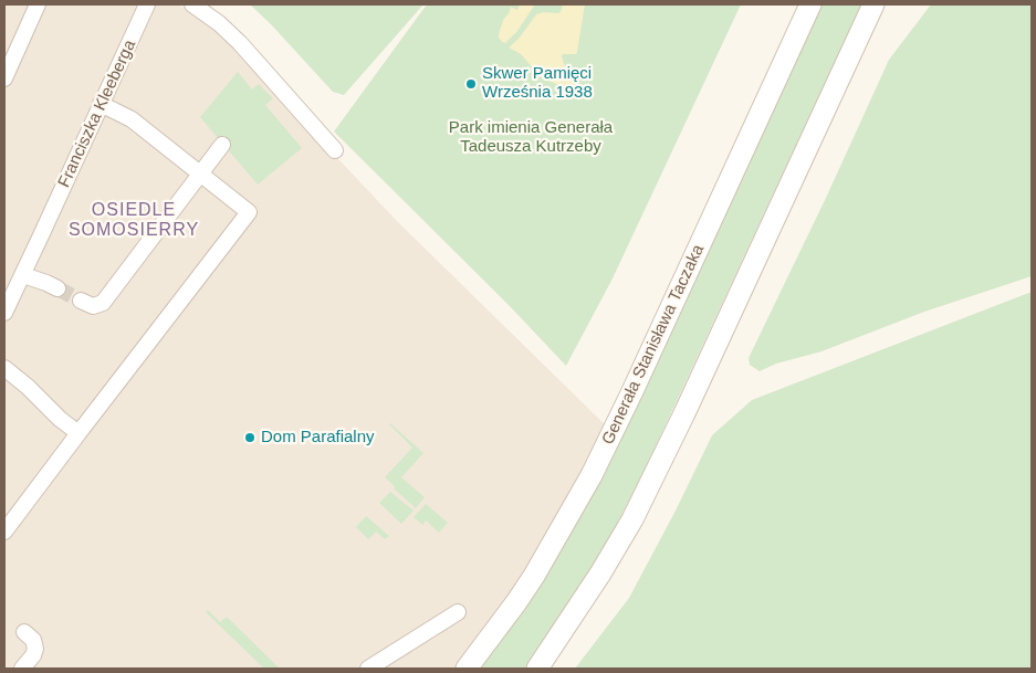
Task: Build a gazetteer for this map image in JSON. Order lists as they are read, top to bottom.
{
  "streets": {
    "main road": ["Generała Stanisława Taczaka"],
    "street": ["Franciszka Kleeberga"]
  },
  "districts": ["OSIEDLE SOMOSIERRY"],
  "parks": ["Park imienia Generała Tadeusza Kutrzeby"],
  "places": ["Skwer Pamięci Września 1938", "Dom Parafialny"]
}
